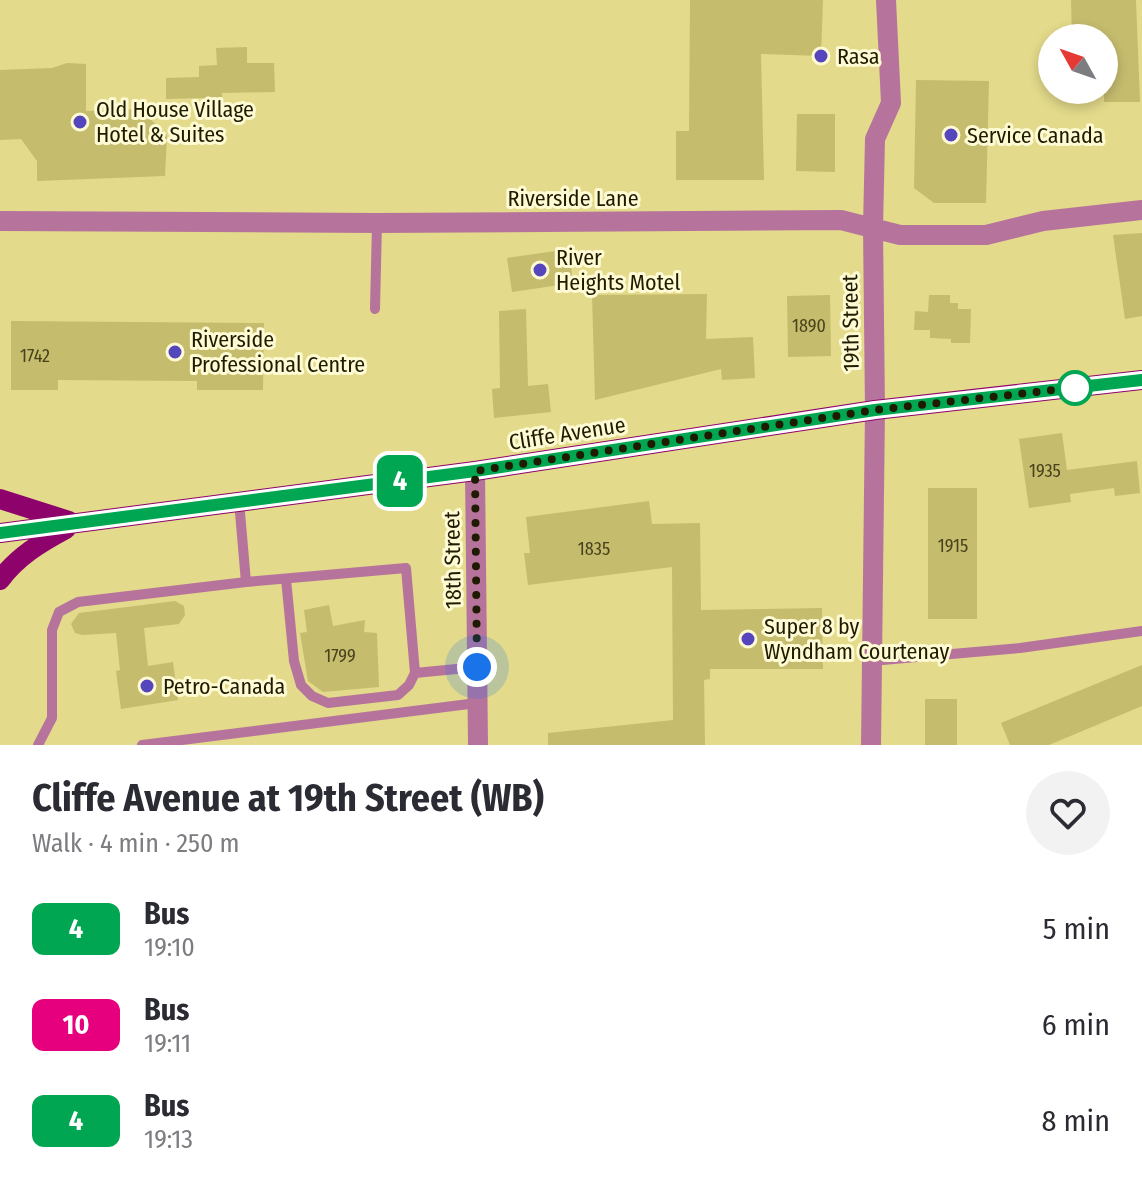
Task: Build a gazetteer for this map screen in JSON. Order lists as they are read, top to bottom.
{
  "streets": {
    "main road": ["Cliffe Avenue"],
    "street": ["Riverside Lane", "19th Street", "18th Street"]
  },
  "crossings": [
    ["Riverside Lane", "19th Street"],
    ["19th Street", "Cliffe Avenue"],
    ["Cliffe Avenue", "18th Street"]
  ],
  "places": [
    "Rasa",
    "Old House Village Hotel & Suites",
    "Service Canada",
    "River Heights Motel",
    "Riverside Professional Centre",
    "Super 8 by Wyndham Courtenay",
    "Petro-Canada"
  ],
  "lines": ["bus line 4"],
  "house_numbers": [
    "1890",
    "1742",
    "1935",
    "1915",
    "1835",
    "1799"
  ],
  "north": "top left",
  "page": {
    "on_map": "4",
    "heading": ["Cliffe Avenue at 19th Street (WB)", "Walk · 4 min · 250 m"],
    "list": [
      {
        "mark": "4",
        "name": "Bus",
        "note": "19:10",
        "value": "5 min"
      },
      {
        "mark": "10",
        "name": "Bus",
        "note": "19:11",
        "value": "6 min"
      },
      {
        "mark": "4",
        "name": "Bus",
        "note": "19:13",
        "value": "8 min"
      }
    ]
  }
}
